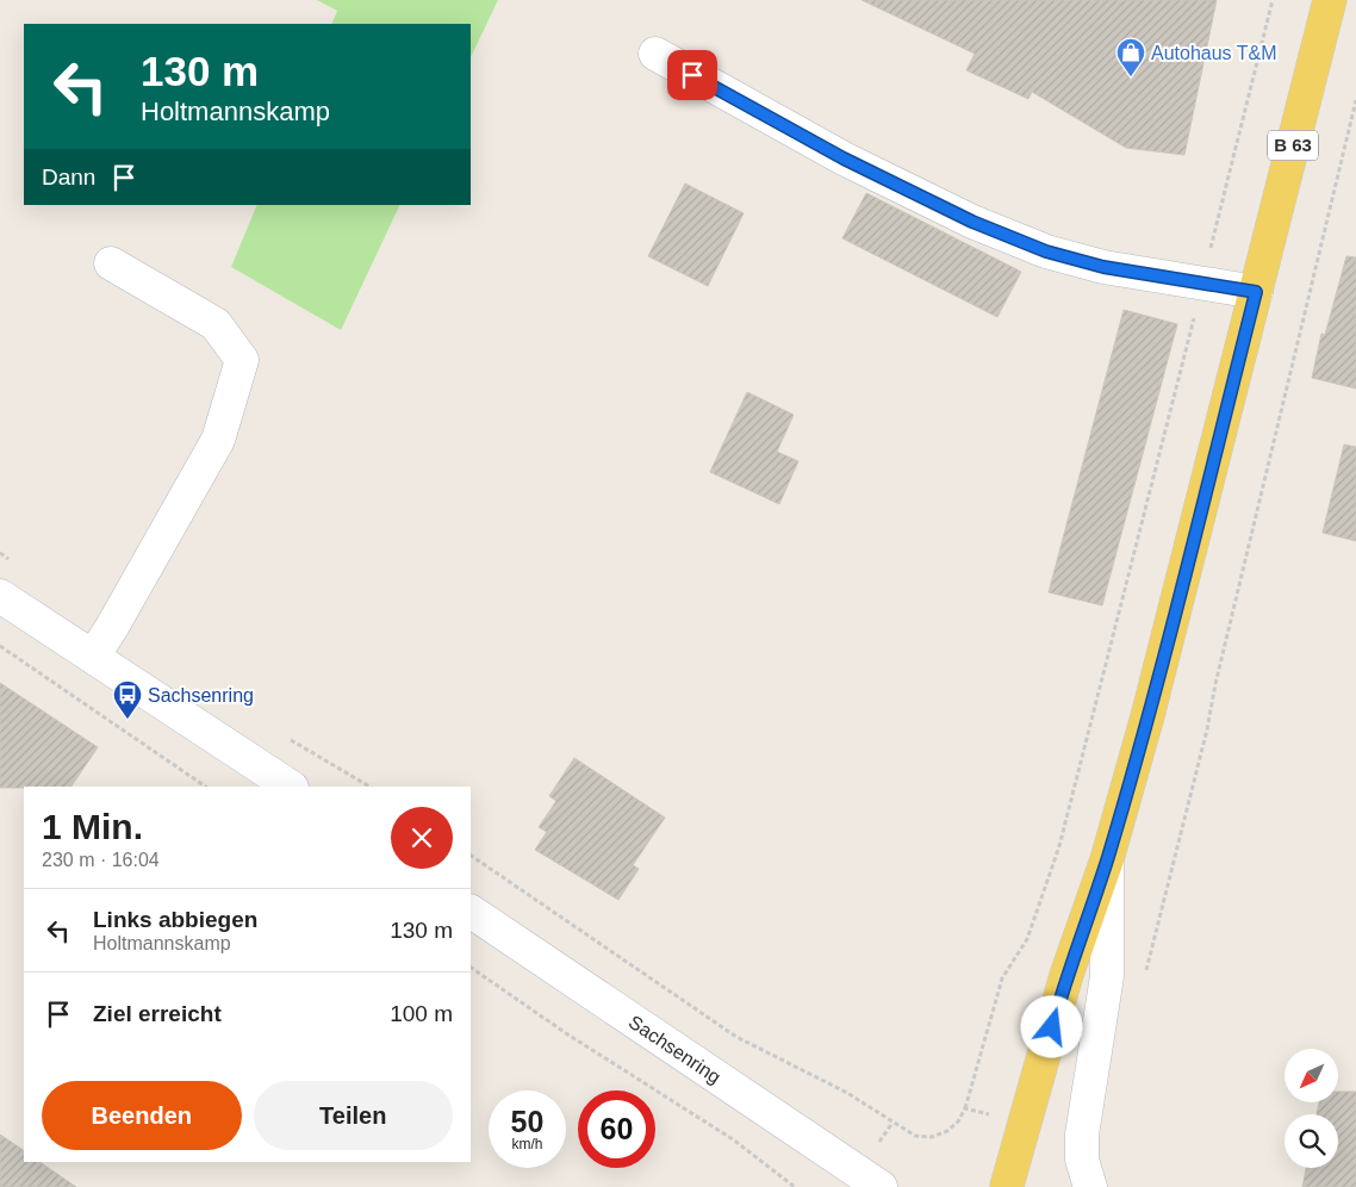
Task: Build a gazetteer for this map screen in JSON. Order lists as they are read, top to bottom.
{
  "streets": {
    "main road": ["B 63"],
    "street": ["Sachsenring"]
  },
  "places": {
    "shop": ["Autohaus T&M"],
    "bus stop": ["Sachsenring"]
  },
  "north": "bottom left",
  "page": {
    "turn": ["130 m", "Holtmannskamp"],
    "then": "Dann",
    "heading": ["1 Min.", "230 m · 16:04"],
    "list": [
      {
        "name": "Links abbiegen",
        "note": "Holtmannskamp",
        "value": "130 m"
      },
      {
        "name": "Ziel erreicht",
        "value": "100 m"
      }
    ],
    "buttons": ["Beenden", "Teilen"],
    "speed": "50 km/h",
    "limit": "60"
  }
}
